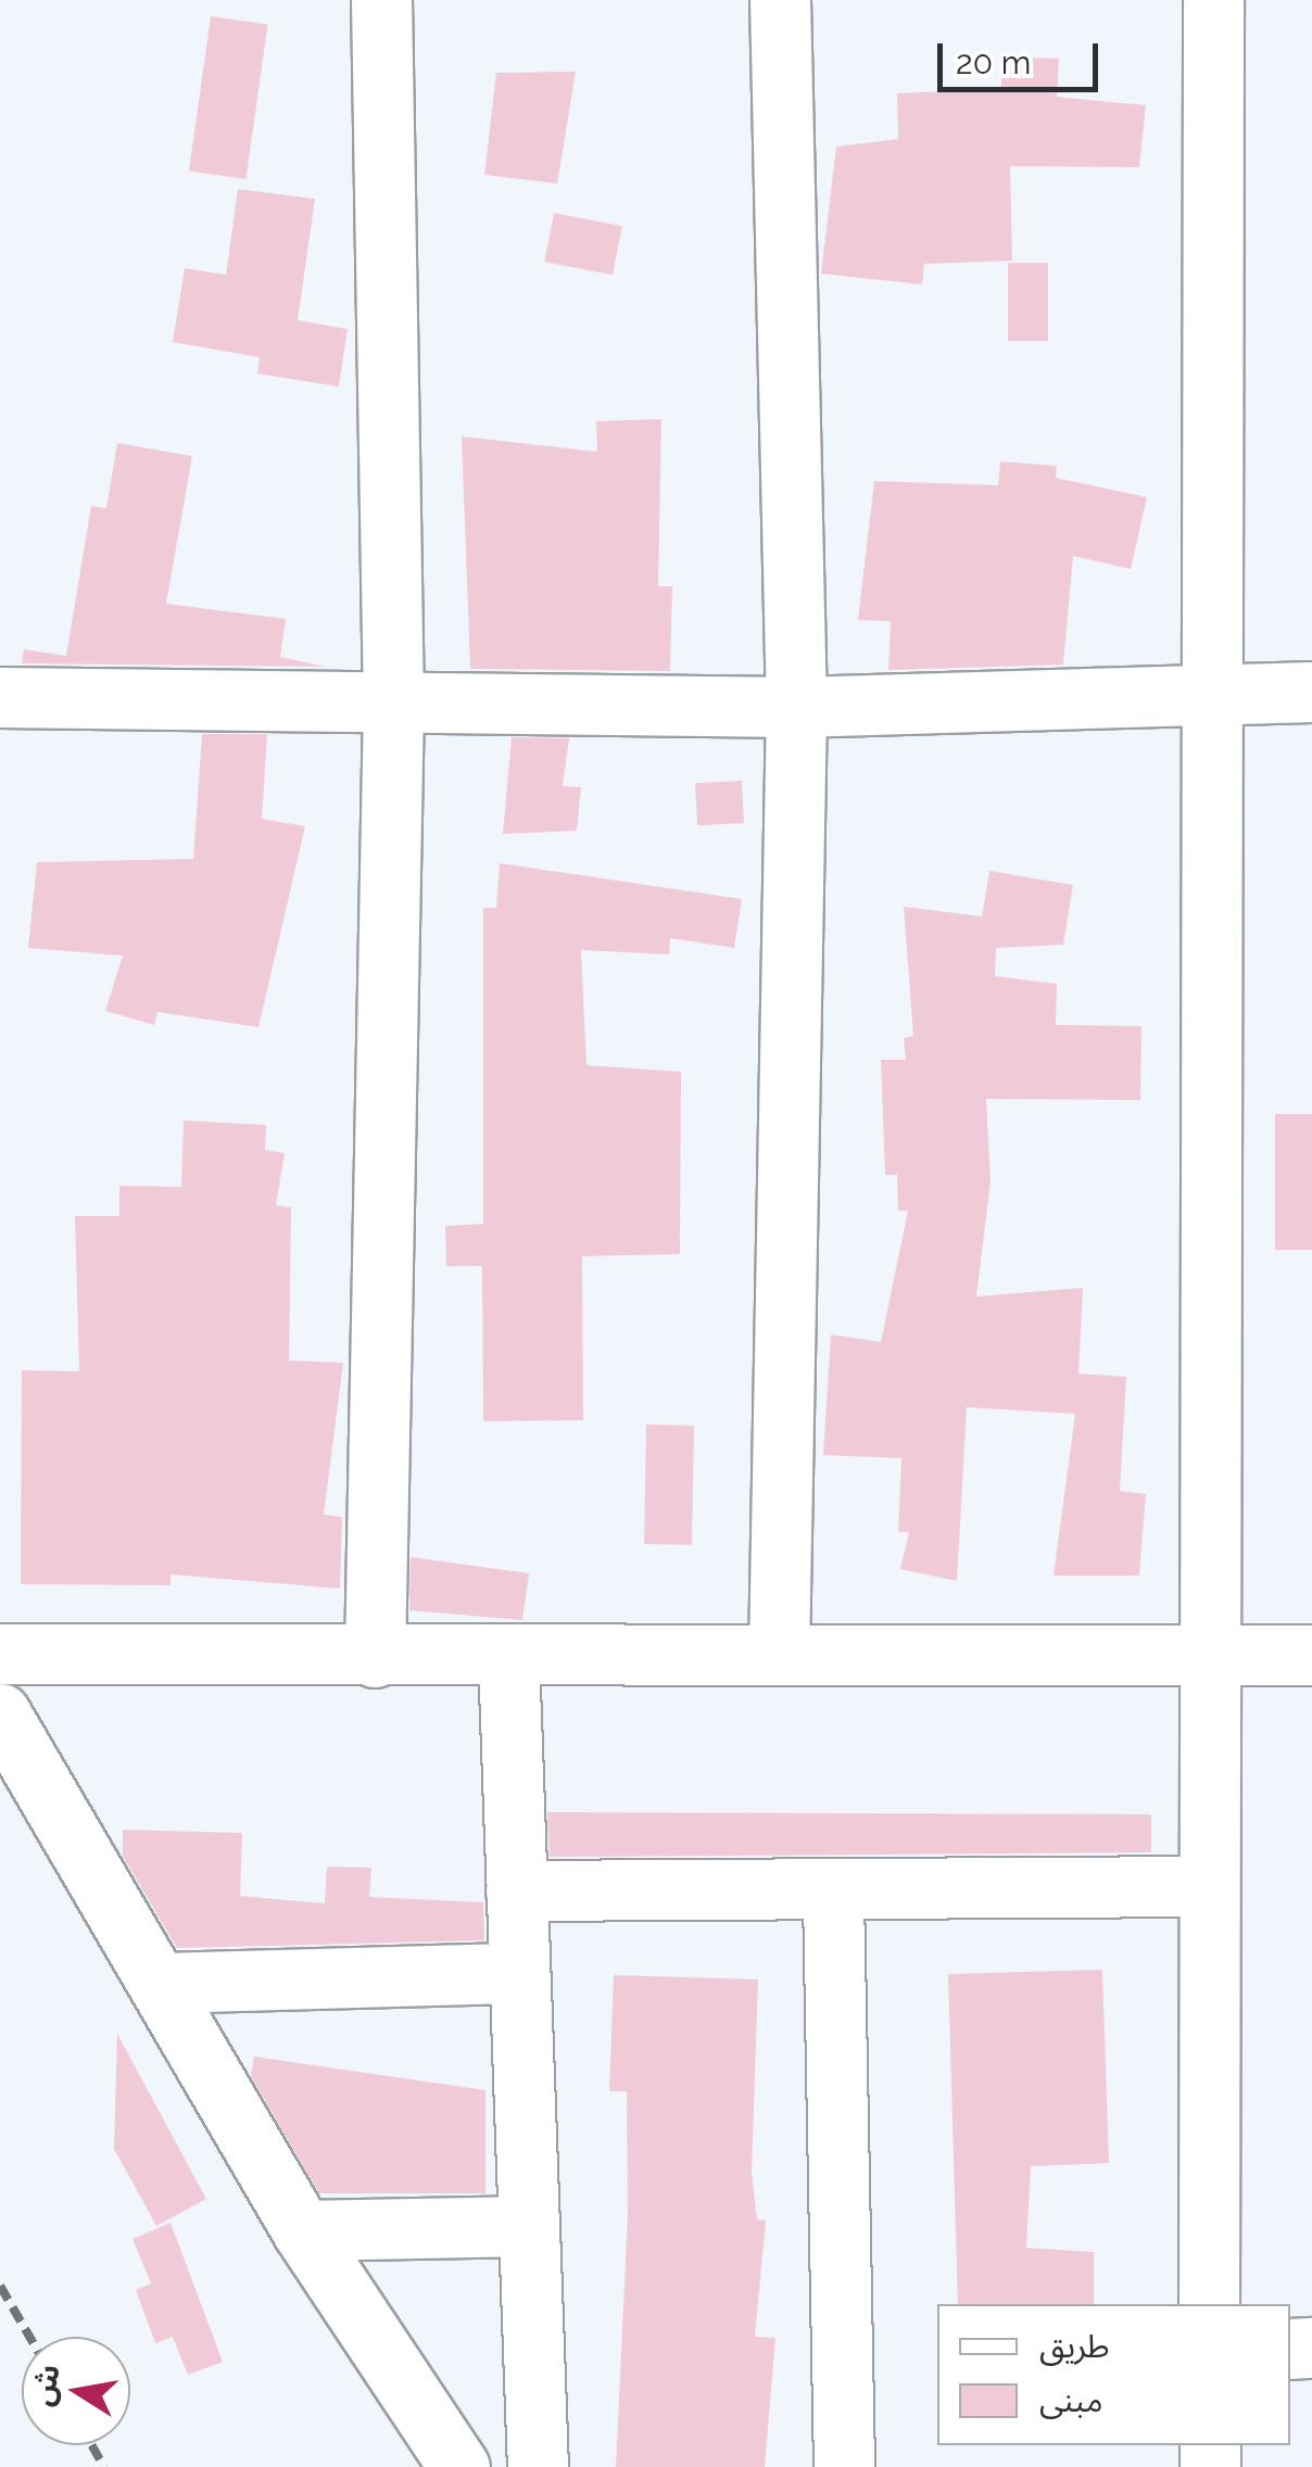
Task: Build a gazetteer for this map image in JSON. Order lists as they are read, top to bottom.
{
  "legend": ["طريق", "مبنى"],
  "scale_bar": "20 m",
  "north": "left"
}
